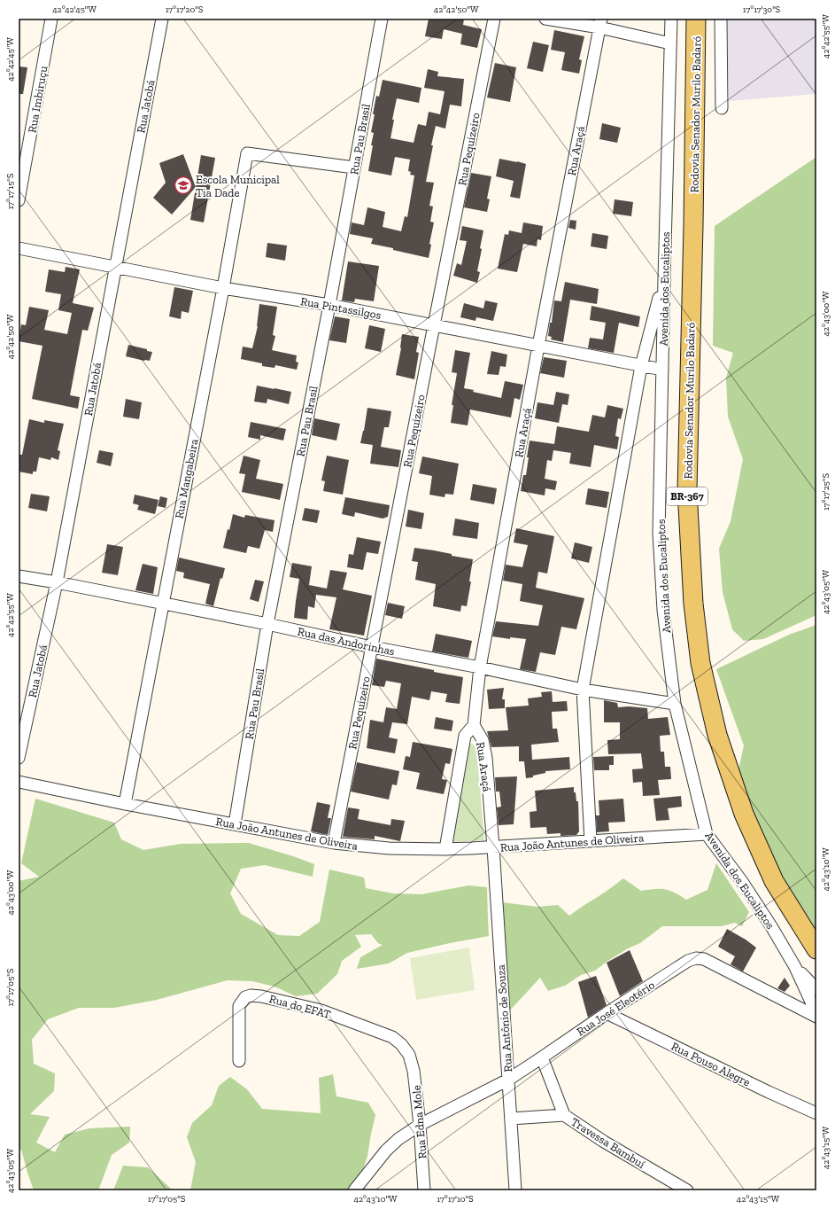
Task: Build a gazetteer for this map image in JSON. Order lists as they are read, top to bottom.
{
  "streets": {
    "main road": ["Rodovia Senador Murilo Badaró", "BR-367"],
    "street": [
      "Rua Imbiruçu",
      "Rua Jatobá",
      "Rua Pau Brasil",
      "Rua Pequizeiro",
      "Rua Araçá",
      "Avenida dos Eucaliptos",
      "Rua Pintassilgos",
      "Rua Mangabeira",
      "Rua das Andorinhas",
      "Rua João Antunes de Oliveira",
      "Rua do EFAT",
      "Rua José Eleotério",
      "Rua Antônio de Souza",
      "Rua Pouso Alegre",
      "Rua Edna Mole",
      "Travessa Bambuí"
    ]
  },
  "crossings": [
    ["Rua Jatobá", "Rua Pintassilgos"],
    ["Rua Jatobá", "Rua das Andorinhas"],
    ["Rua Pau Brasil", "Rua Pintassilgos"],
    ["Rua Pau Brasil", "Rua Mangabeira"],
    ["Rua Pau Brasil", "Rua das Andorinhas"],
    ["Rua Pau Brasil", "Rua João Antunes de Oliveira"],
    ["Rua Pequizeiro", "Rua Pintassilgos"],
    ["Rua Pequizeiro", "Rua das Andorinhas"],
    ["Rua Pequizeiro", "Rua João Antunes de Oliveira"],
    ["Rua Araçá", "Rua Pintassilgos"],
    ["Rua Araçá", "Rua das Andorinhas"],
    ["Rua Araçá", "Rua João Antunes de Oliveira"],
    ["Rua Araçá", "Rua Antônio de Souza"],
    ["Avenida dos Eucaliptos", "Rua Pintassilgos"],
    ["Avenida dos Eucaliptos", "Rua das Andorinhas"],
    ["Avenida dos Eucaliptos", "Rua João Antunes de Oliveira"],
    ["Rua Pintassilgos", "Rua Mangabeira"],
    ["Rua Mangabeira", "Rua das Andorinhas"],
    ["Rua Mangabeira", "Rua João Antunes de Oliveira"],
    ["Rua João Antunes de Oliveira", "Rua Antônio de Souza"],
    ["Rua do EFAT", "Rua Edna Mole"],
    ["Rua José Eleotério", "Rua Antônio de Souza"],
    ["Rua José Eleotério", "Rua Pouso Alegre"],
    ["Rua José Eleotério", "Rua Edna Mole"],
    ["Rua José Eleotério", "Travessa Bambuí"]
  ],
  "places": {
    "school or university": ["Escola Municipal Tia Dade"]
  },
  "coordinates": [
    "42°42'45\"W",
    "17°17'20\"S",
    "42°42'50\"W",
    "17°17'30\"S",
    "42°42'55\"W",
    "17°17'15\"S",
    "42°43'00\"W",
    "17°17'25\"S",
    "42°43'05\"W",
    "42°43'10\"W",
    "17°17'05\"S",
    "42°43'15\"W",
    "17°17'10\"S"
  ]
}
